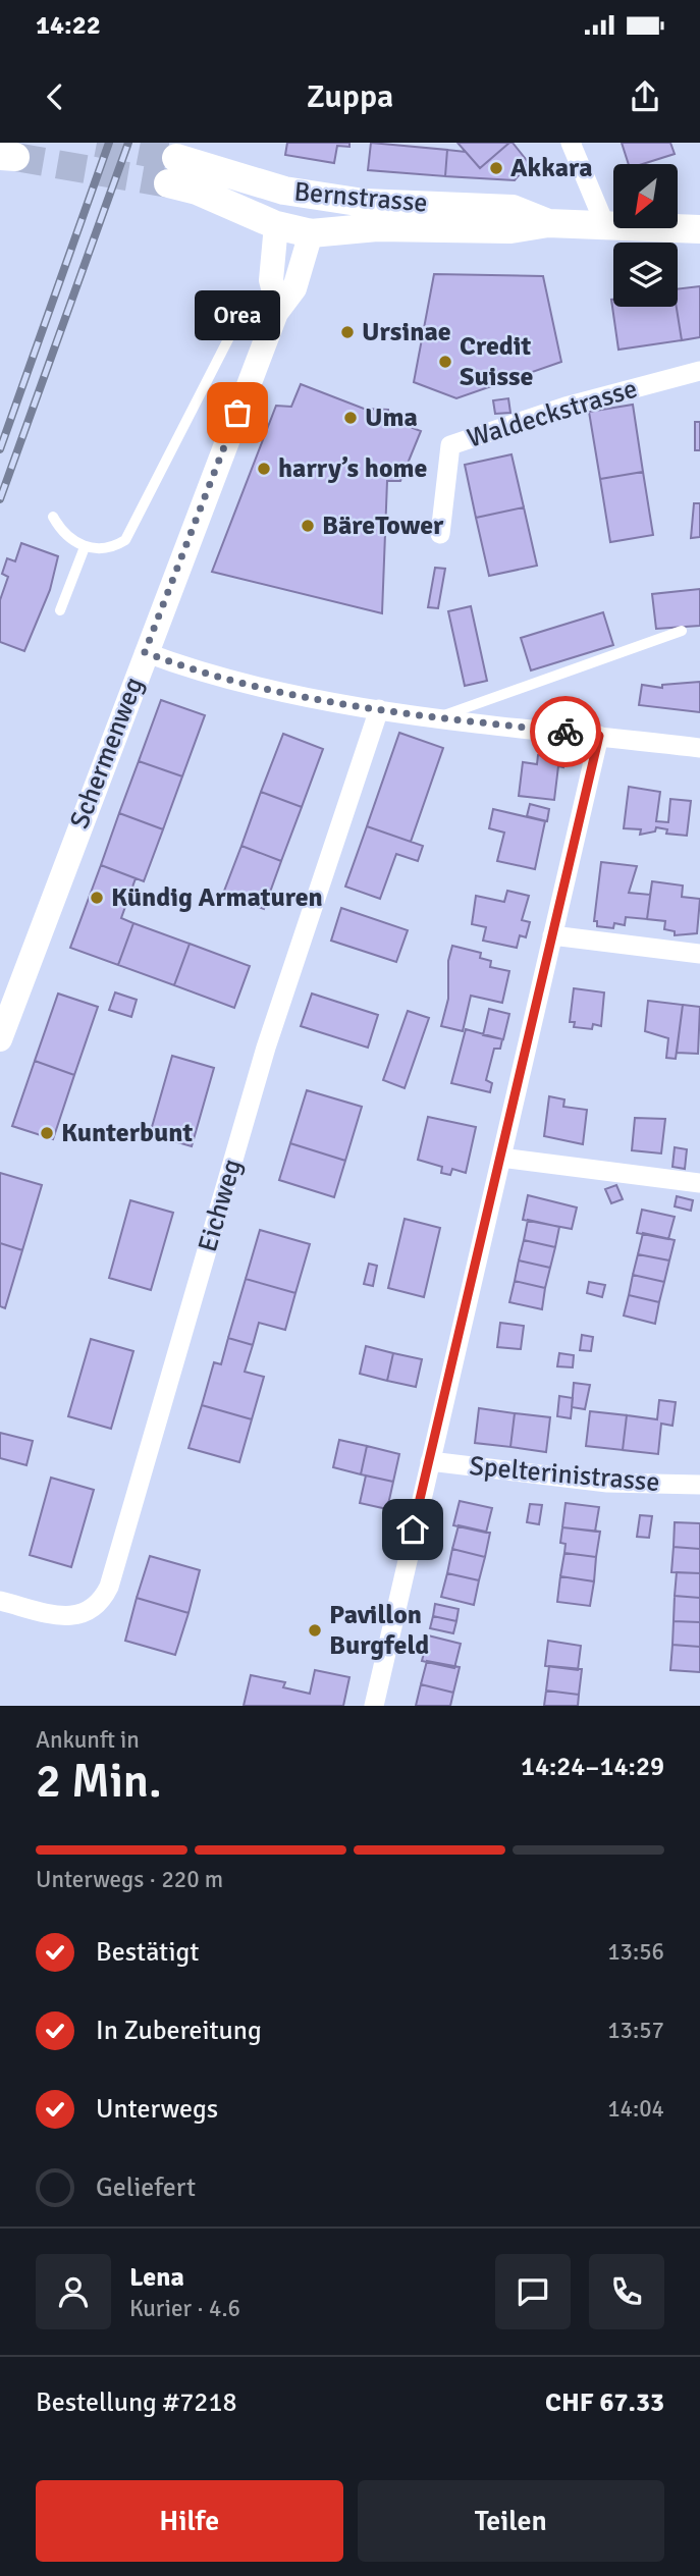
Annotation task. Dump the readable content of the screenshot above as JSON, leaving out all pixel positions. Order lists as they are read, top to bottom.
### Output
{
  "streets": {
    "main road": ["Bernstrasse", "Schermenweg"],
    "street": ["Waldeckstrasse", "Eichweg", "Spelterinistrasse"]
  },
  "crossings": [
    ["Bernstrasse", "Schermenweg"]
  ],
  "places": [
    "Akkara",
    "Ursinae",
    "Credit Suisse",
    "Orea",
    "Uma",
    "harry’s home",
    "BäreTower",
    "Kündig Armaturen",
    "Kunterbunt",
    "Pavillon Burgfeld"
  ],
  "north": "bottom left",
  "page": {
    "status": "14:22",
    "header": "Zuppa",
    "bubble": "Orea",
    "heading": ["2 Min.", "Ankunft in", "14:24–14:29"],
    "panel": [
      "Lena",
      "Kurier · 4.6",
      "Bestellung #7218",
      "CHF 67.33"
    ],
    "bar": "Unterwegs · 220 m",
    "list": [
      ["Bestätigt", "13:56"],
      ["In Zubereitung", "13:57"],
      ["Unterwegs", "14:04"],
      "Geliefert"
    ],
    "buttons": ["Hilfe", "Teilen"]
  }
}
